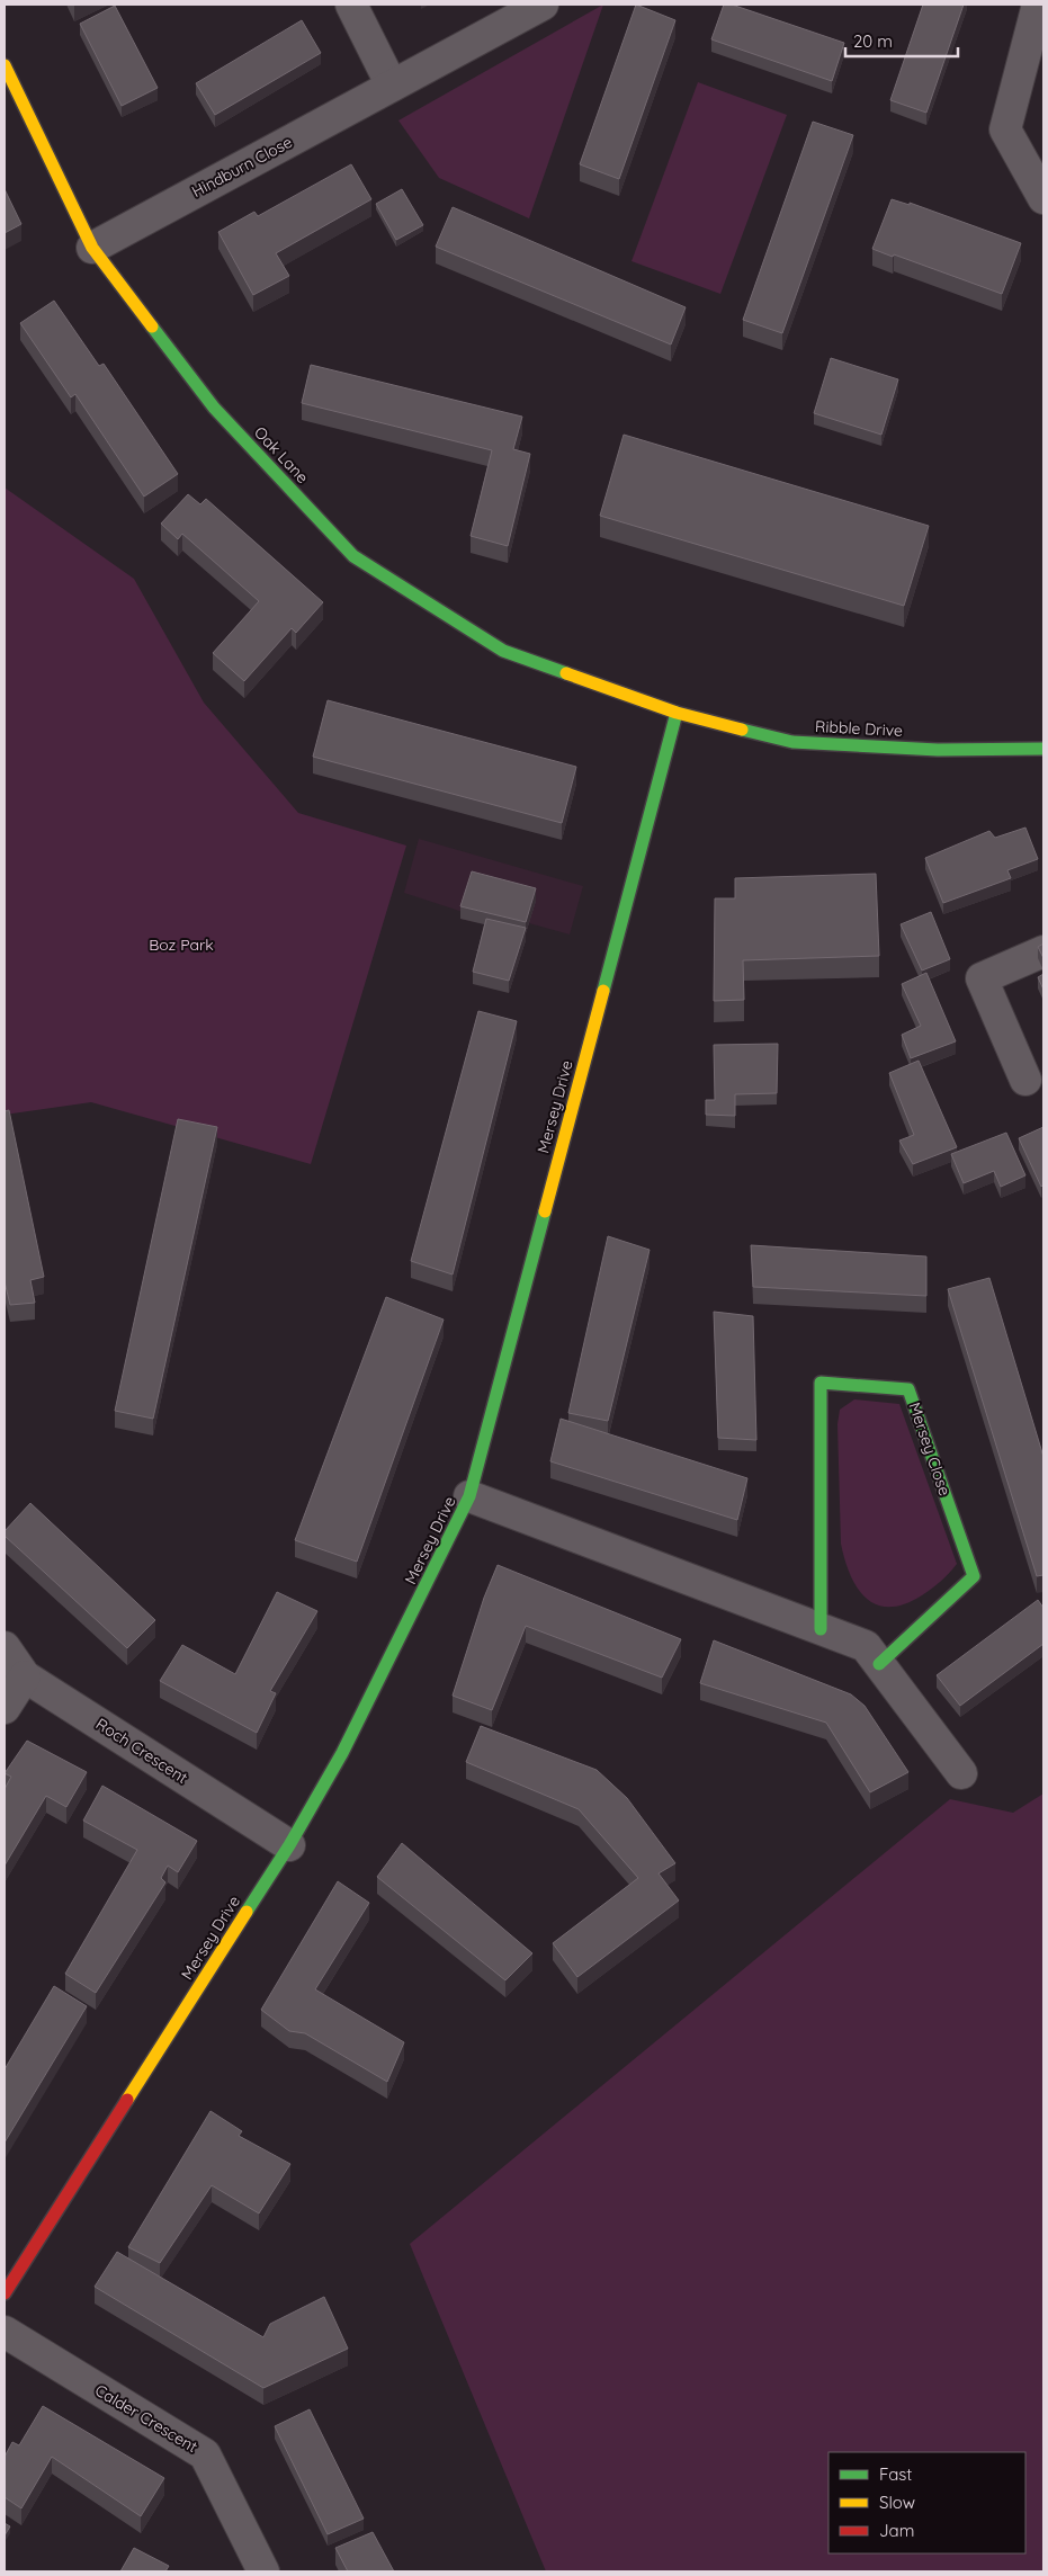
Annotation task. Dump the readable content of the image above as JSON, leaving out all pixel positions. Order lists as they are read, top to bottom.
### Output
{
  "streets": {
    "street": [
      "Hindburn Close",
      "Oak Lane",
      "Ribble Drive",
      "Mersey Drive",
      "Mersey Close",
      "Roch Crescent",
      "Calder Crescent"
    ]
  },
  "crossings": [
    ["Hindburn Close", "Oak Lane"],
    ["Oak Lane", "Ribble Drive"],
    ["Oak Lane", "Mersey Drive"],
    ["Ribble Drive", "Mersey Drive"],
    ["Mersey Drive", "Roch Crescent"]
  ],
  "parks": ["Boz Park"],
  "legend": ["Fast", "Slow", "Jam"],
  "scale_bar": "20 m"
}
